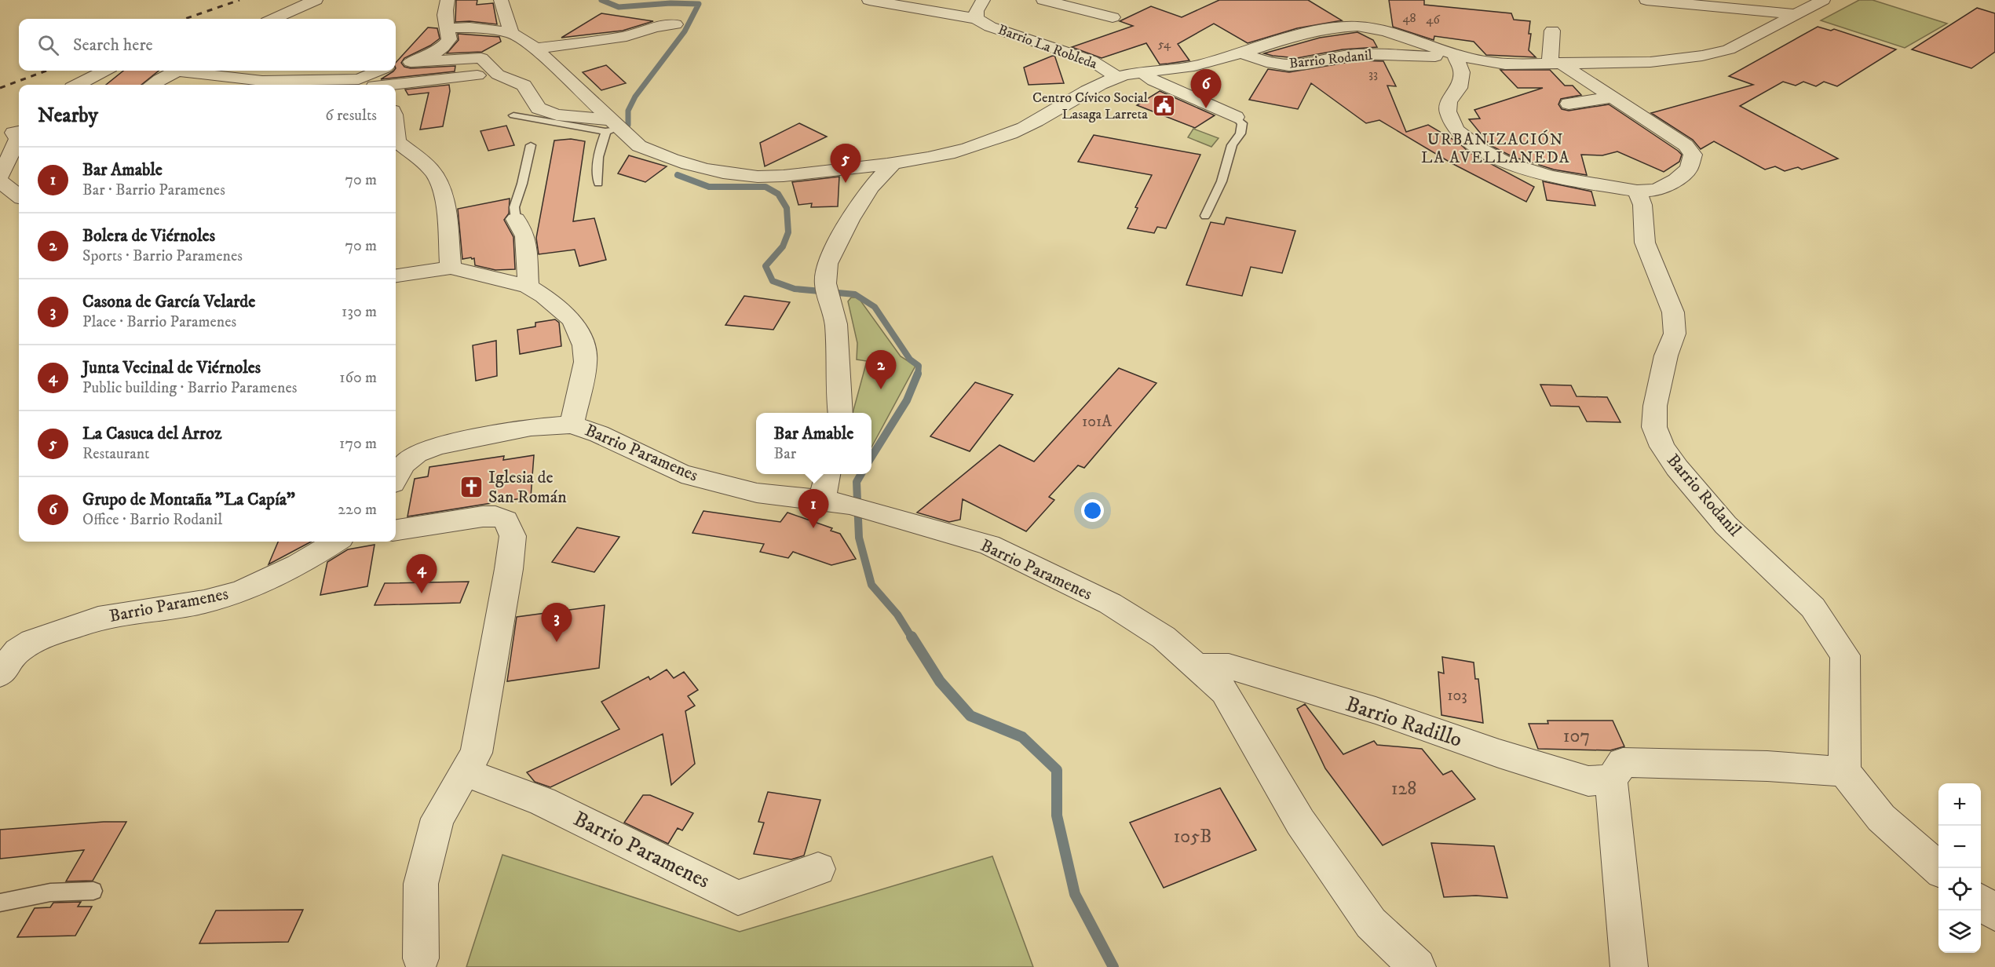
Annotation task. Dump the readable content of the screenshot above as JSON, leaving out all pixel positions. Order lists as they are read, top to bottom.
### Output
{
  "streets": {
    "street": [
      "Barrio La Robleda",
      "Barrio Rodanil",
      "Barrio Paramenes",
      "Barrio Radillo"
    ]
  },
  "crossings": [
    ["Barrio Paramenes", "Barrio Radillo"]
  ],
  "districts": ["URBANIZACIÓN LA AVELLANEDA"],
  "places": {
    "public building": ["Centro Cívico Social Lasaga Larreta"],
    "church": ["Iglesia de San Román"]
  },
  "house_numbers": [
    "48",
    "46",
    "54",
    "33",
    "101A",
    "103",
    "107",
    "128",
    "105B"
  ],
  "page": {
    "search": "Search here",
    "pins": [
      "6",
      "5",
      "2",
      "1",
      "4",
      "3"
    ],
    "heading": ["Nearby", "6 results"],
    "list": [
      {
        "mark": "1",
        "name": "Bar Amable",
        "note": "Bar · Barrio Paramenes",
        "value": "70 m"
      },
      {
        "mark": "2",
        "name": "Bolera de Viérnoles",
        "note": "Sports · Barrio Paramenes",
        "value": "70 m"
      },
      {
        "mark": "3",
        "name": "Casona de García Velarde",
        "note": "Place · Barrio Paramenes",
        "value": "130 m"
      },
      {
        "mark": "4",
        "name": "Junta Vecinal de Viérnoles",
        "note": "Public building · Barrio Paramenes",
        "value": "160 m"
      },
      {
        "mark": "5",
        "name": "La Casuca del Arroz",
        "note": "Restaurant",
        "value": "170 m"
      },
      {
        "mark": "6",
        "name": "Grupo de Montaña \"La Capía\"",
        "note": "Office · Barrio Rodanil",
        "value": "220 m"
      }
    ],
    "popup": ["Bar Amable", "Bar"],
    "map_buttons": ["+", "−"]
  }
}
